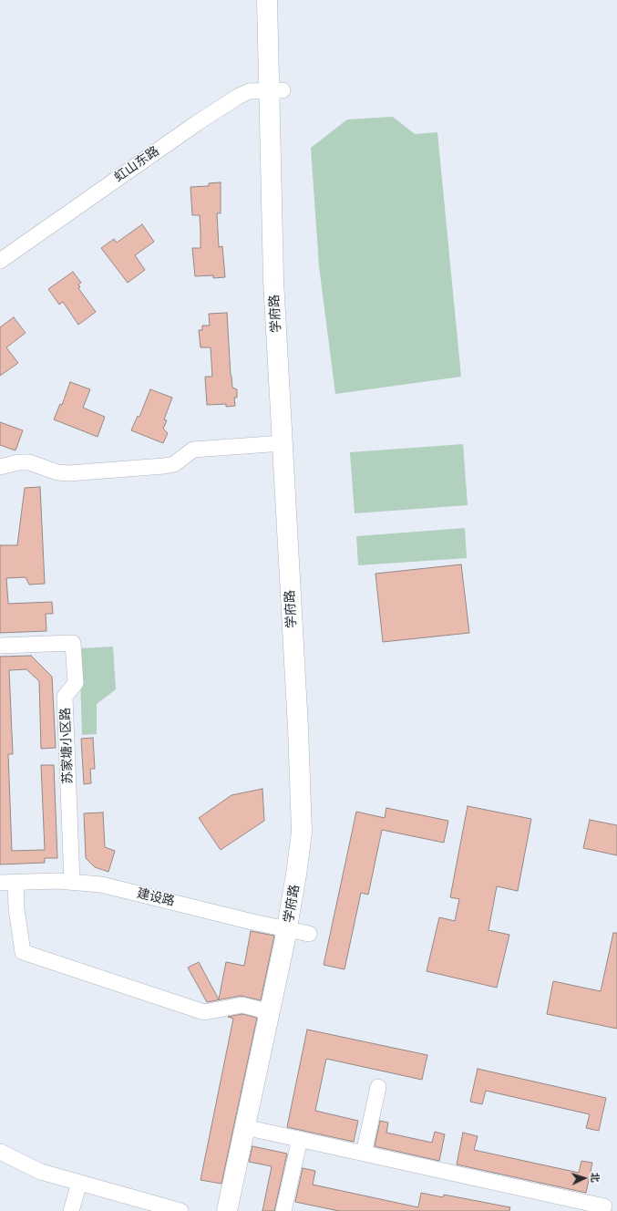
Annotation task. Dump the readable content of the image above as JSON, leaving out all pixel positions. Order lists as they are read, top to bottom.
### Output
{
  "streets": {
    "main road": ["学府路"],
    "street": ["虹山东路", "苏家塘小区路", "建设路"]
  },
  "crossings": [
    ["虹山东路", "学府路"],
    ["学府路", "建设路"],
    ["苏家塘小区路", "建设路"]
  ],
  "north": "right"
}
